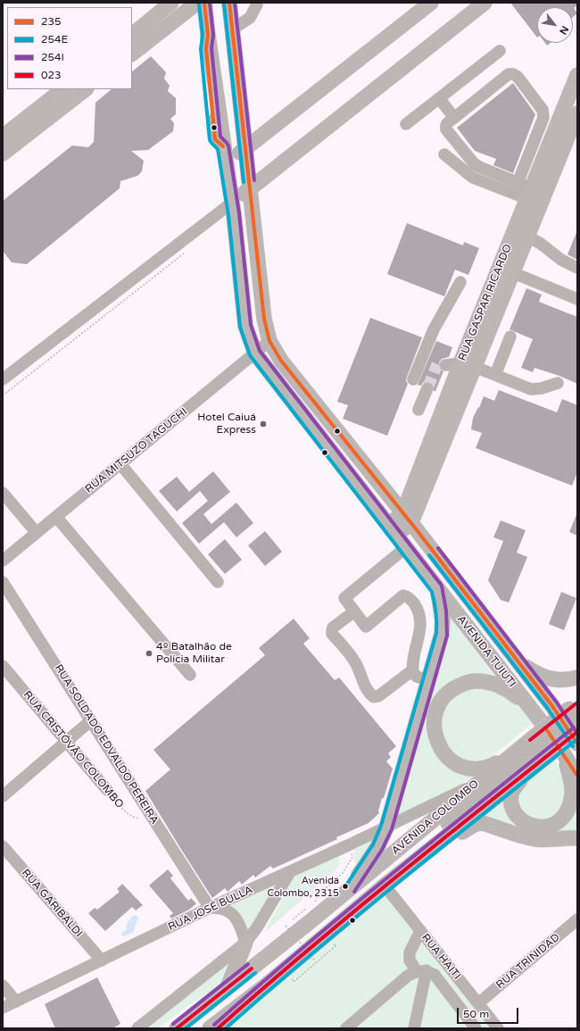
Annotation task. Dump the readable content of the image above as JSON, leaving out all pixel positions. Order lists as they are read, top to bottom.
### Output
{
  "streets": {
    "main road": ["RUA GASPAR RICARDO", "AVENIDA TUIUTI", "AVENIDA COLOMBO"],
    "street": [
      "RUA MITSUZO TAGUCHI",
      "RUA SOLDADO EDVALDO PEREIRA",
      "RUA CRISTÓVÃO COLOMBO",
      "RUA GARIBALDI",
      "RUA JOSÉ BULLA",
      "RUA HAITI",
      "RUA TRINIDAD"
    ]
  },
  "crossings": [
    ["RUA GASPAR RICARDO", "AVENIDA TUIUTI"],
    ["RUA MITSUZO TAGUCHI", "AVENIDA TUIUTI"],
    ["RUA SOLDADO EDVALDO PEREIRA", "RUA CRISTÓVÃO COLOMBO"],
    ["RUA SOLDADO EDVALDO PEREIRA", "RUA JOSÉ BULLA"],
    ["AVENIDA COLOMBO", "RUA JOSÉ BULLA"],
    ["AVENIDA COLOMBO", "RUA HAITI"],
    ["RUA GARIBALDI", "RUA JOSÉ BULLA"],
    ["RUA HAITI", "RUA TRINIDAD"]
  ],
  "places": ["Hotel Caiuá Express", "4º Batalhão de Polícia Militar", "Avenida Colombo, 2315"],
  "lines": [
    "transit line 235",
    "transit line 254I",
    "transit line 254E",
    "transit line 023"
  ],
  "legend": [
    "235",
    "254E",
    "254I",
    "023"
  ],
  "scale_bar": "50 m",
  "north": "bottom right"
}
